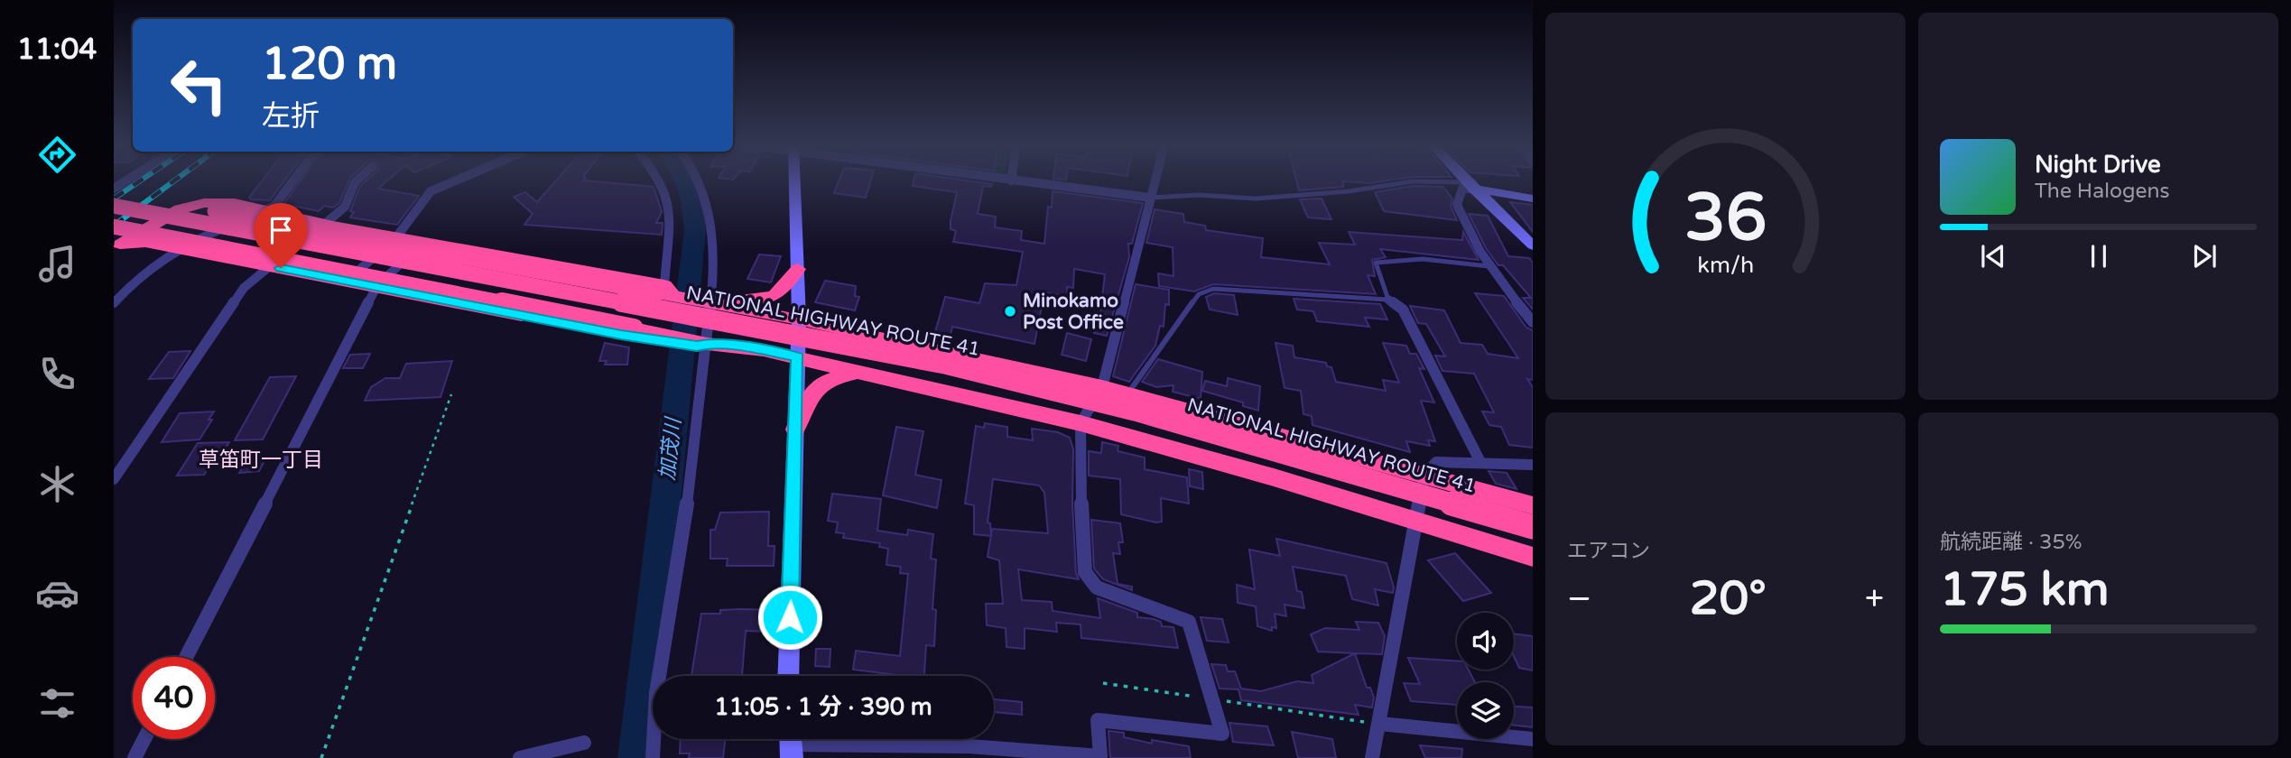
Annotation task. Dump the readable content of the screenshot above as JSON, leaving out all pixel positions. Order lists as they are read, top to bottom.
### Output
{
  "streets": {
    "highway": ["NATIONAL HIGHWAY ROUTE 41"]
  },
  "districts": ["草笛町一丁目"],
  "water": ["加茂川"],
  "places": ["Minokamo Post Office"],
  "page": {
    "tabs": "11:04",
    "turn": ["120 m", "左折"],
    "song": ["Night Drive", "The Halogens"],
    "tile": [
      "エアコン",
      ["航続距離 · 35%", "175 km"]
    ],
    "heat": ["−", "20°", "+"],
    "limit": "40",
    "trip": "11:05 · 1 分 · 390 m",
    "gauge": ["36", "km/h"]
  }
}
